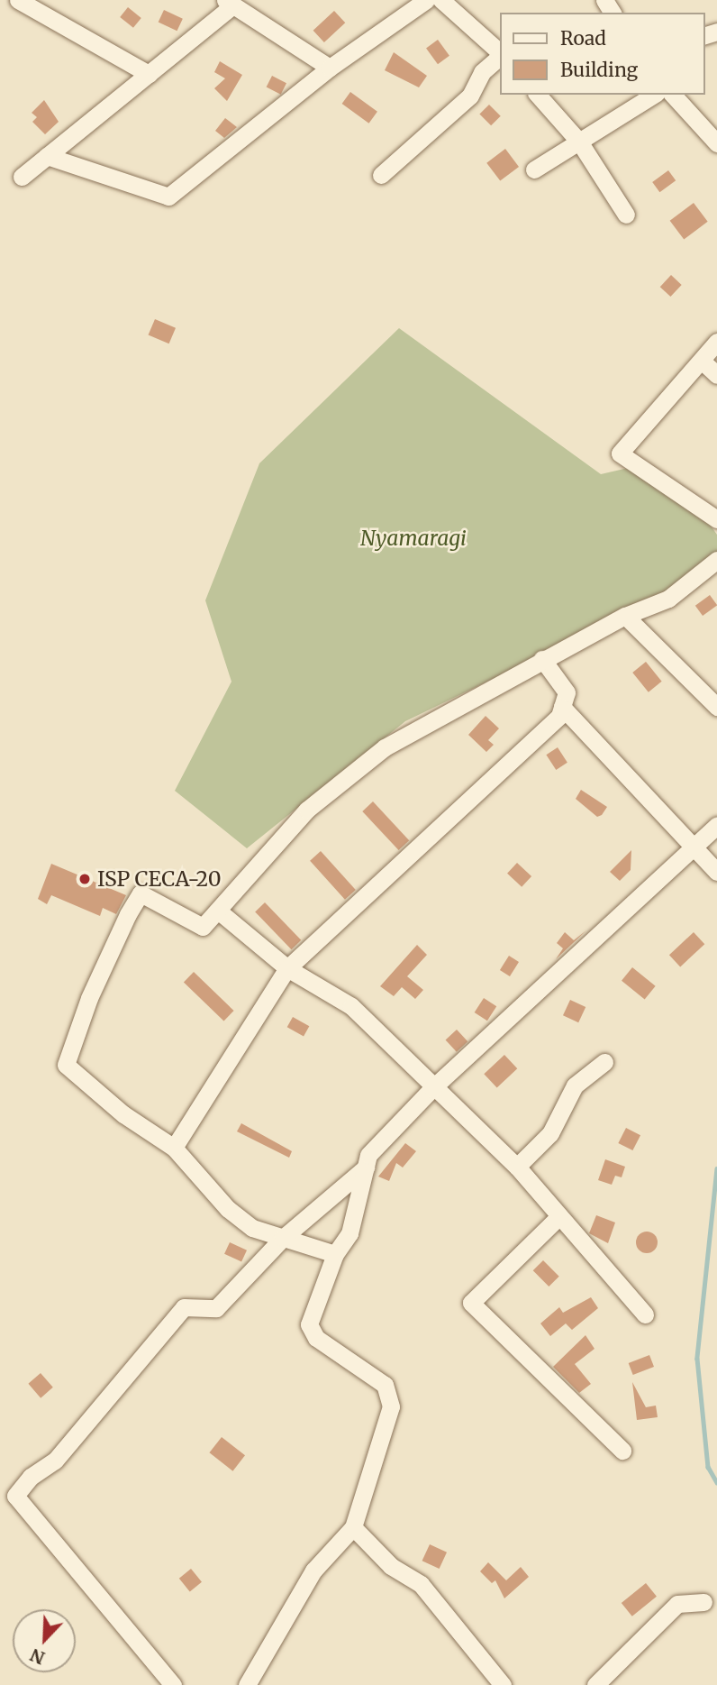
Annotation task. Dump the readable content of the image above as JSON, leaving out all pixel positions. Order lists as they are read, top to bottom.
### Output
{
  "parks": ["Nyamaragi"],
  "places": ["ISP CECA-20"],
  "legend": ["Road", "Building"],
  "north": "bottom left"
}
